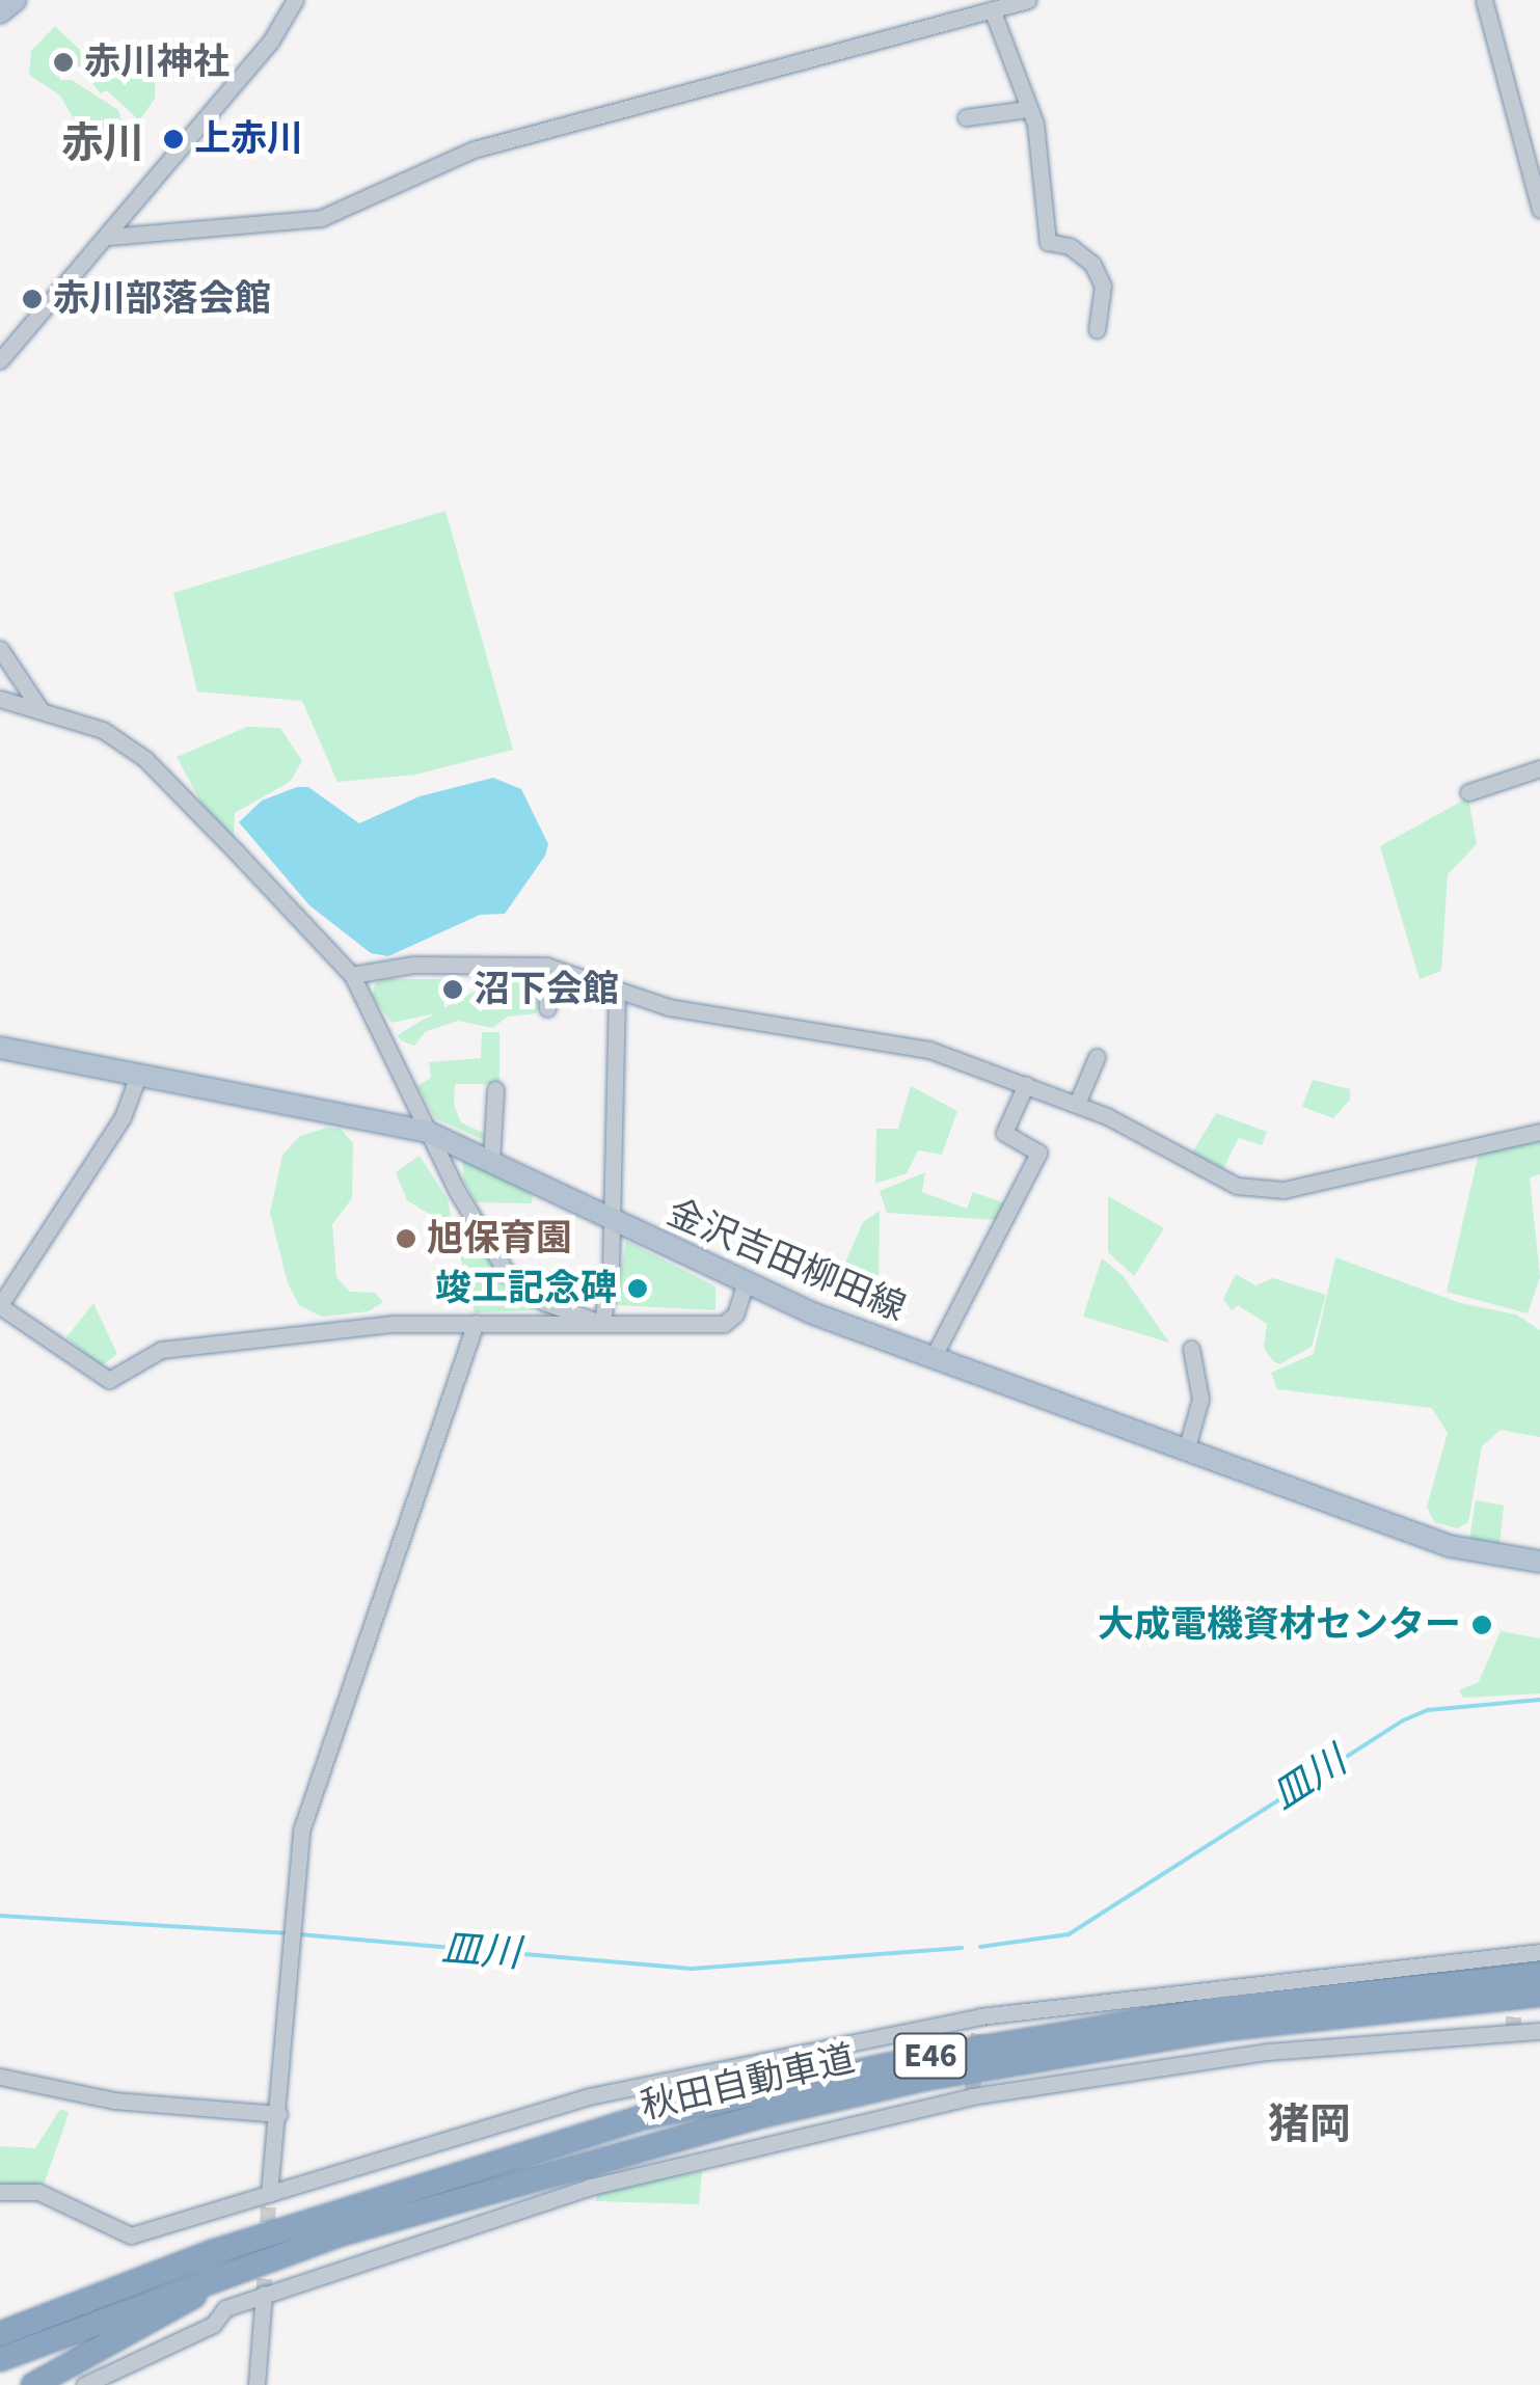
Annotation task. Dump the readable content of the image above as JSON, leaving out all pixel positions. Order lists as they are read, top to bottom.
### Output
{
  "streets": {
    "highway": ["E46", "秋田自動車道"],
    "main road": ["金沢吉田柳田線"]
  },
  "districts": ["赤川", "猪岡"],
  "water": ["皿川"],
  "places": [
    "赤川神社",
    "上赤川",
    "赤川部落会館",
    "沼下会館",
    "旭保育園",
    "竣工記念碑",
    "大成電機資材センター"
  ]
}
